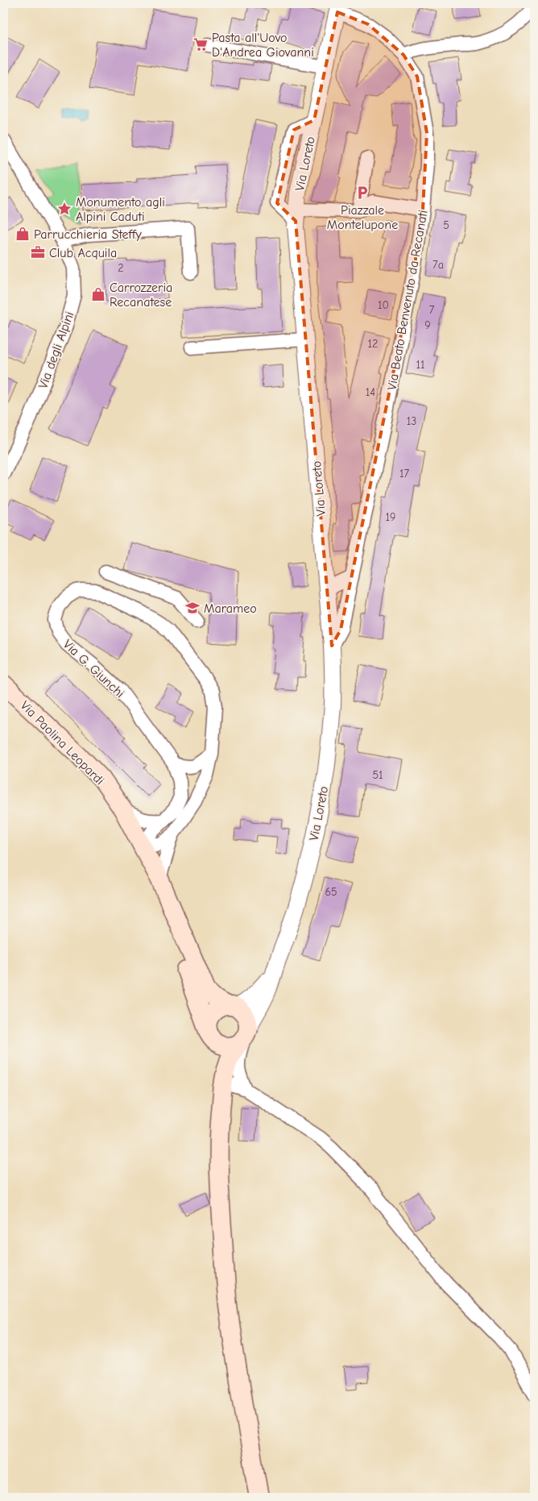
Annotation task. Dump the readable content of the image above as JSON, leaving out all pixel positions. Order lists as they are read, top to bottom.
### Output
{
  "streets": {
    "main road": ["Via Paolina Leopardi"],
    "street": [
      "Via Loreto",
      "Via Beato Benvenuto da Recanati",
      "Via degli Alpini",
      "Via G. Giunchi"
    ]
  },
  "crossings": [
    ["Via Loreto", "Via Beato Benvenuto da Recanati"],
    ["Via Loreto", "Via Paolina Leopardi"],
    ["Via G. Giunchi", "Via Paolina Leopardi"]
  ],
  "places": {
    "supermarket": ["Pasta all'Uovo D'Andrea Giovanni"],
    "parking": ["Piazzale Montelupone"],
    "place": ["Monumento agli Alpini Caduti"],
    "shop": ["Parrucchieria Steffy", "Carrozzeria Recanatese"],
    "office": ["Club Acquila"],
    "school or university": ["Marameo"]
  },
  "house_numbers": [
    "5",
    "7a",
    "2",
    "10",
    "7",
    "9",
    "12",
    "11",
    "14",
    "13",
    "17",
    "19",
    "51",
    "65"
  ]
}
